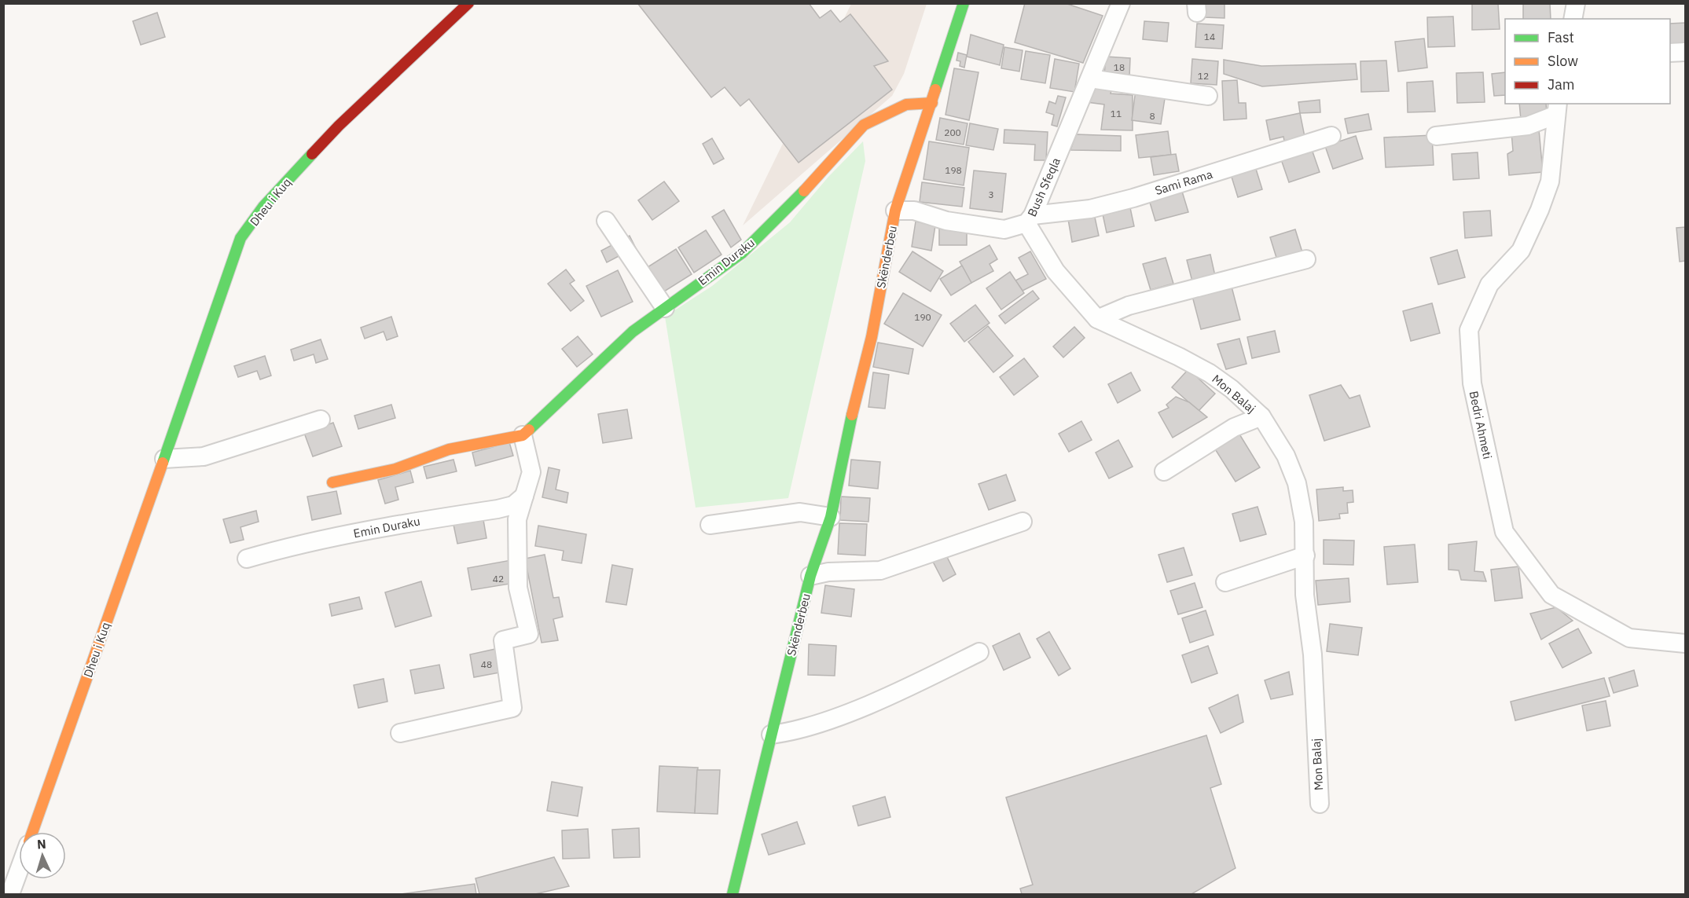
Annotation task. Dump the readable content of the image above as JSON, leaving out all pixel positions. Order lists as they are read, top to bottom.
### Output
{
  "streets": {
    "street": [
      "Sami Rama",
      "Bush Sfeqla",
      "Dheu i Kuq",
      "Skënderbeu",
      "Emin Duraku",
      "Mon Balaj",
      "Bedri Ahmeti"
    ]
  },
  "crossings": [
    ["Sami Rama", "Bush Sfeqla"],
    ["Sami Rama", "Mon Balaj"],
    ["Bush Sfeqla", "Skënderbeu"],
    ["Bush Sfeqla", "Mon Balaj"],
    ["Skënderbeu", "Emin Duraku"]
  ],
  "house_numbers": [
    "14",
    "18",
    "12",
    "11",
    "8",
    "200",
    "198",
    "3",
    "190",
    "42",
    "48"
  ],
  "legend": ["Fast", "Slow", "Jam"],
  "north": "top"
}
